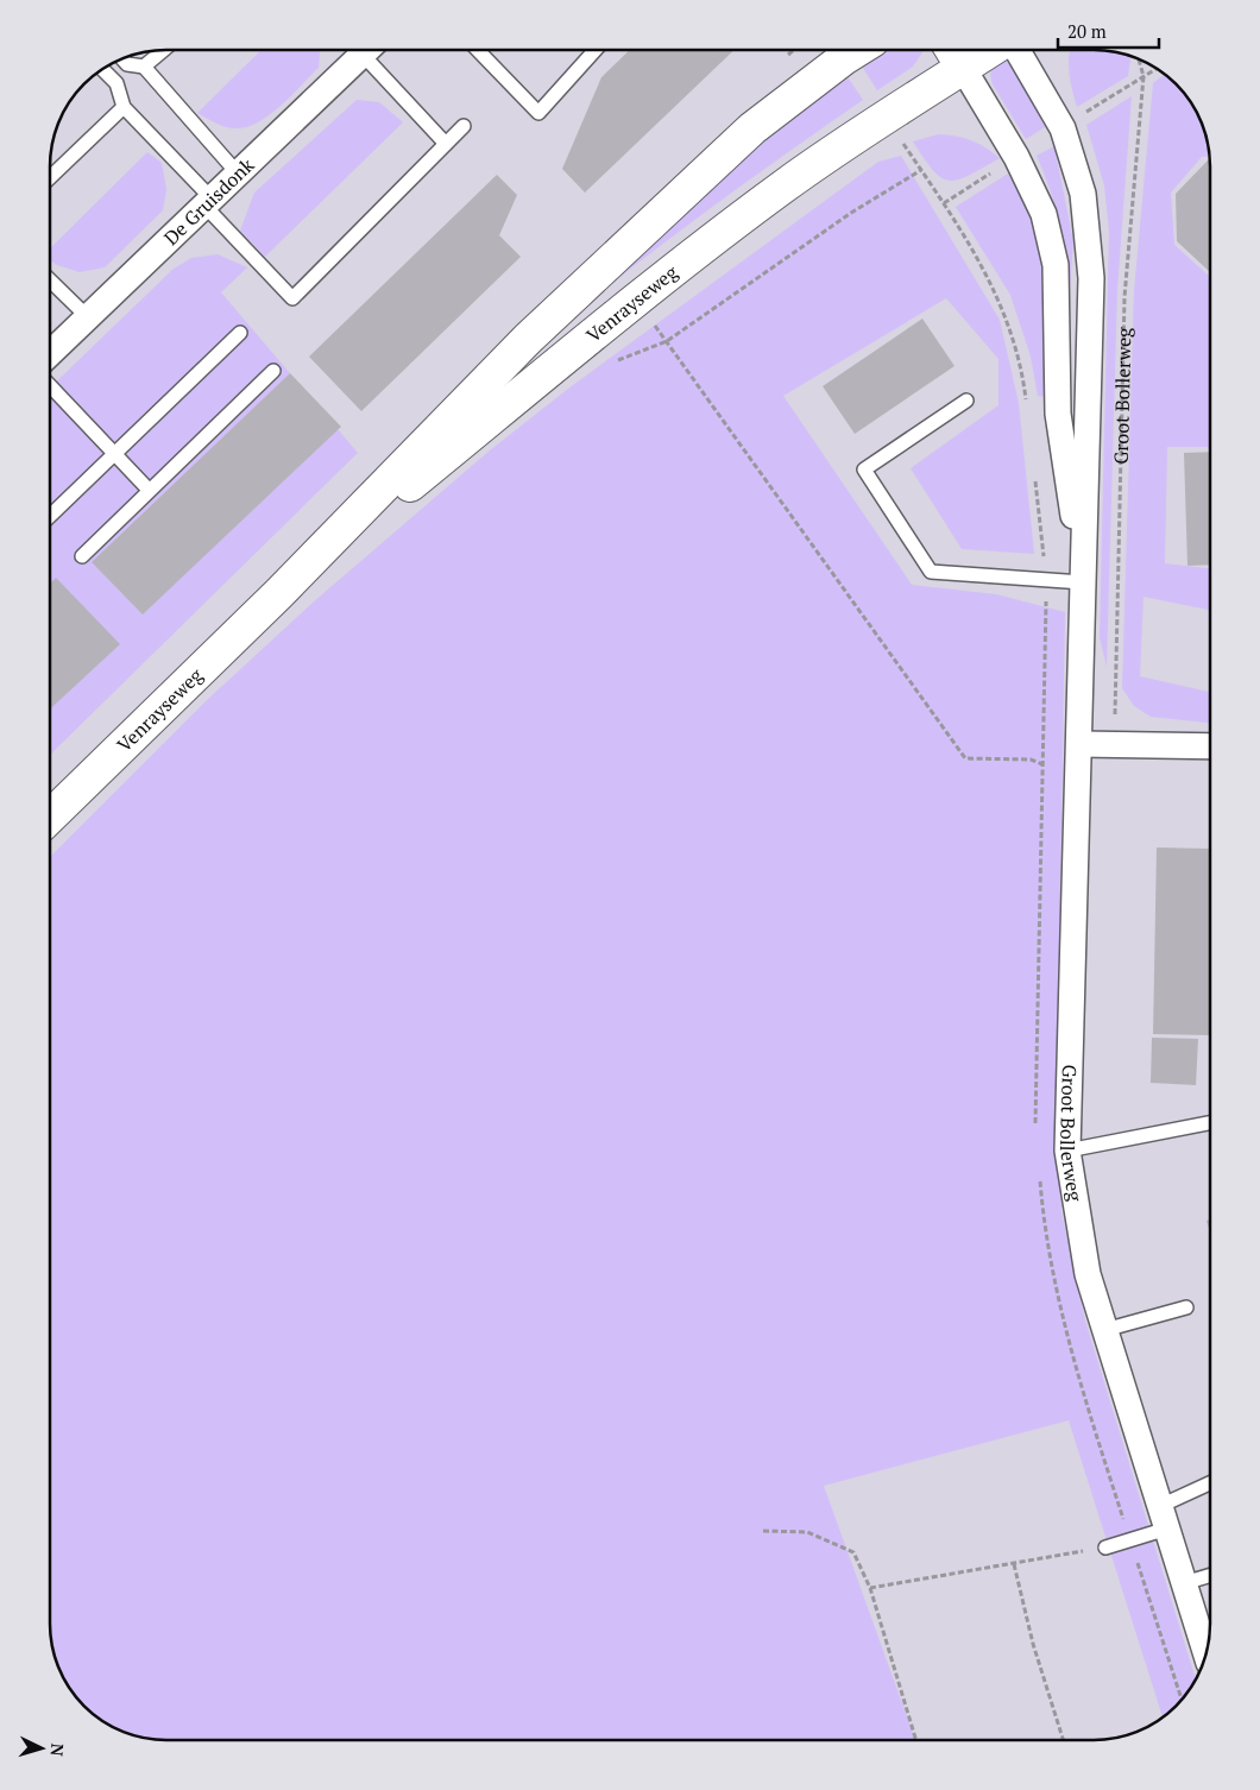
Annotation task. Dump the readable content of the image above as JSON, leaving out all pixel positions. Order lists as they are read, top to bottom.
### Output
{
  "streets": {
    "street": ["De Gruisdonk", "Venrayseweg", "Groot Bollerweg"]
  },
  "crossings": [
    ["Venrayseweg", "Groot Bollerweg"]
  ],
  "scale_bar": "20 m",
  "north": "right"
}
